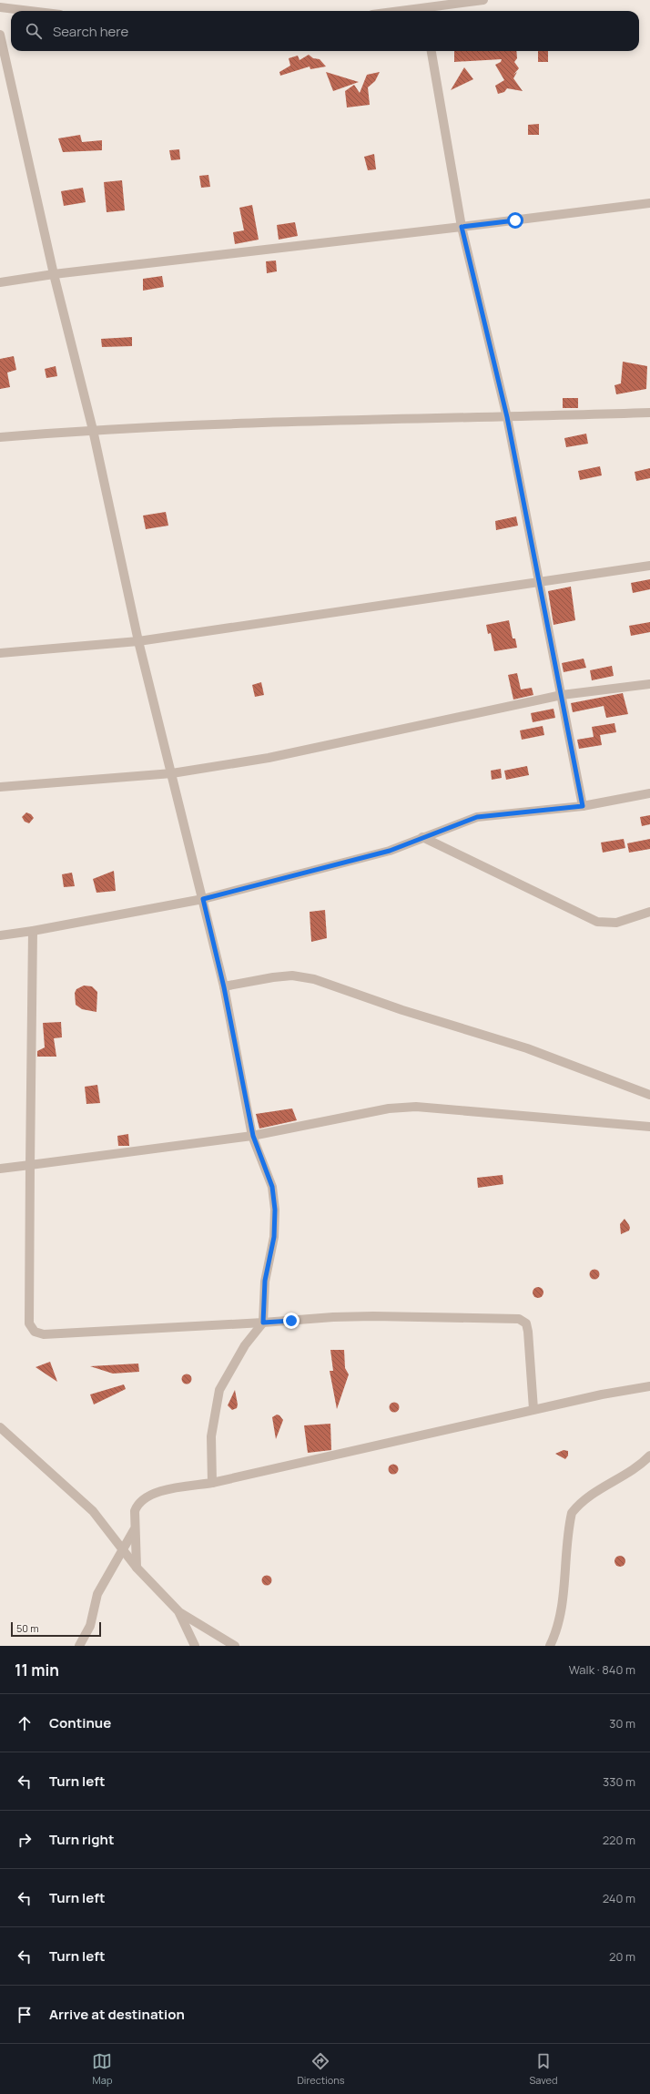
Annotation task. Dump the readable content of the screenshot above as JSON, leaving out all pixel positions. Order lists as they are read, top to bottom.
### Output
{
  "scale_bar": "50 m",
  "page": {
    "search": "Search here",
    "scale": "50 m",
    "heading": ["11 min", "Walk · 840 m"],
    "list": [
      ["Continue", "30 m"],
      ["Turn left", "330 m"],
      ["Turn right", "220 m"],
      ["Turn left", "240 m"],
      ["Turn left", "20 m"],
      "Arrive at destination"
    ],
    "nav": ["Map", "Directions", "Saved"]
  }
}
